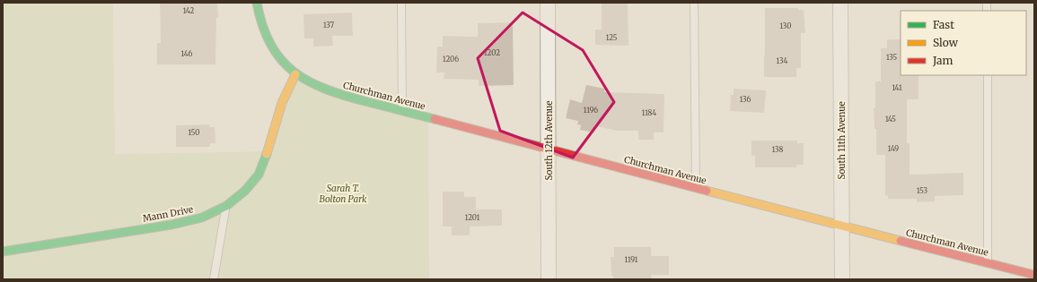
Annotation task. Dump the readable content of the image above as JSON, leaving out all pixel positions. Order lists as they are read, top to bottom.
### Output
{
  "streets": {
    "street": [
      "Churchman Avenue",
      "South 12th Avenue",
      "South 11th Avenue",
      "Mann Drive"
    ]
  },
  "crossings": [
    ["Churchman Avenue", "South 12th Avenue"],
    ["Churchman Avenue", "South 11th Avenue"],
    ["Churchman Avenue", "Mann Drive"]
  ],
  "parks": ["Sarah T. Bolton Park"],
  "house_numbers": [
    "142",
    "137",
    "130",
    "125",
    "1202",
    "146",
    "135",
    "1206",
    "134",
    "141",
    "136",
    "1196",
    "1184",
    "145",
    "150",
    "149",
    "138",
    "153",
    "1201",
    "1191"
  ],
  "legend": ["Fast", "Slow", "Jam"]
}
